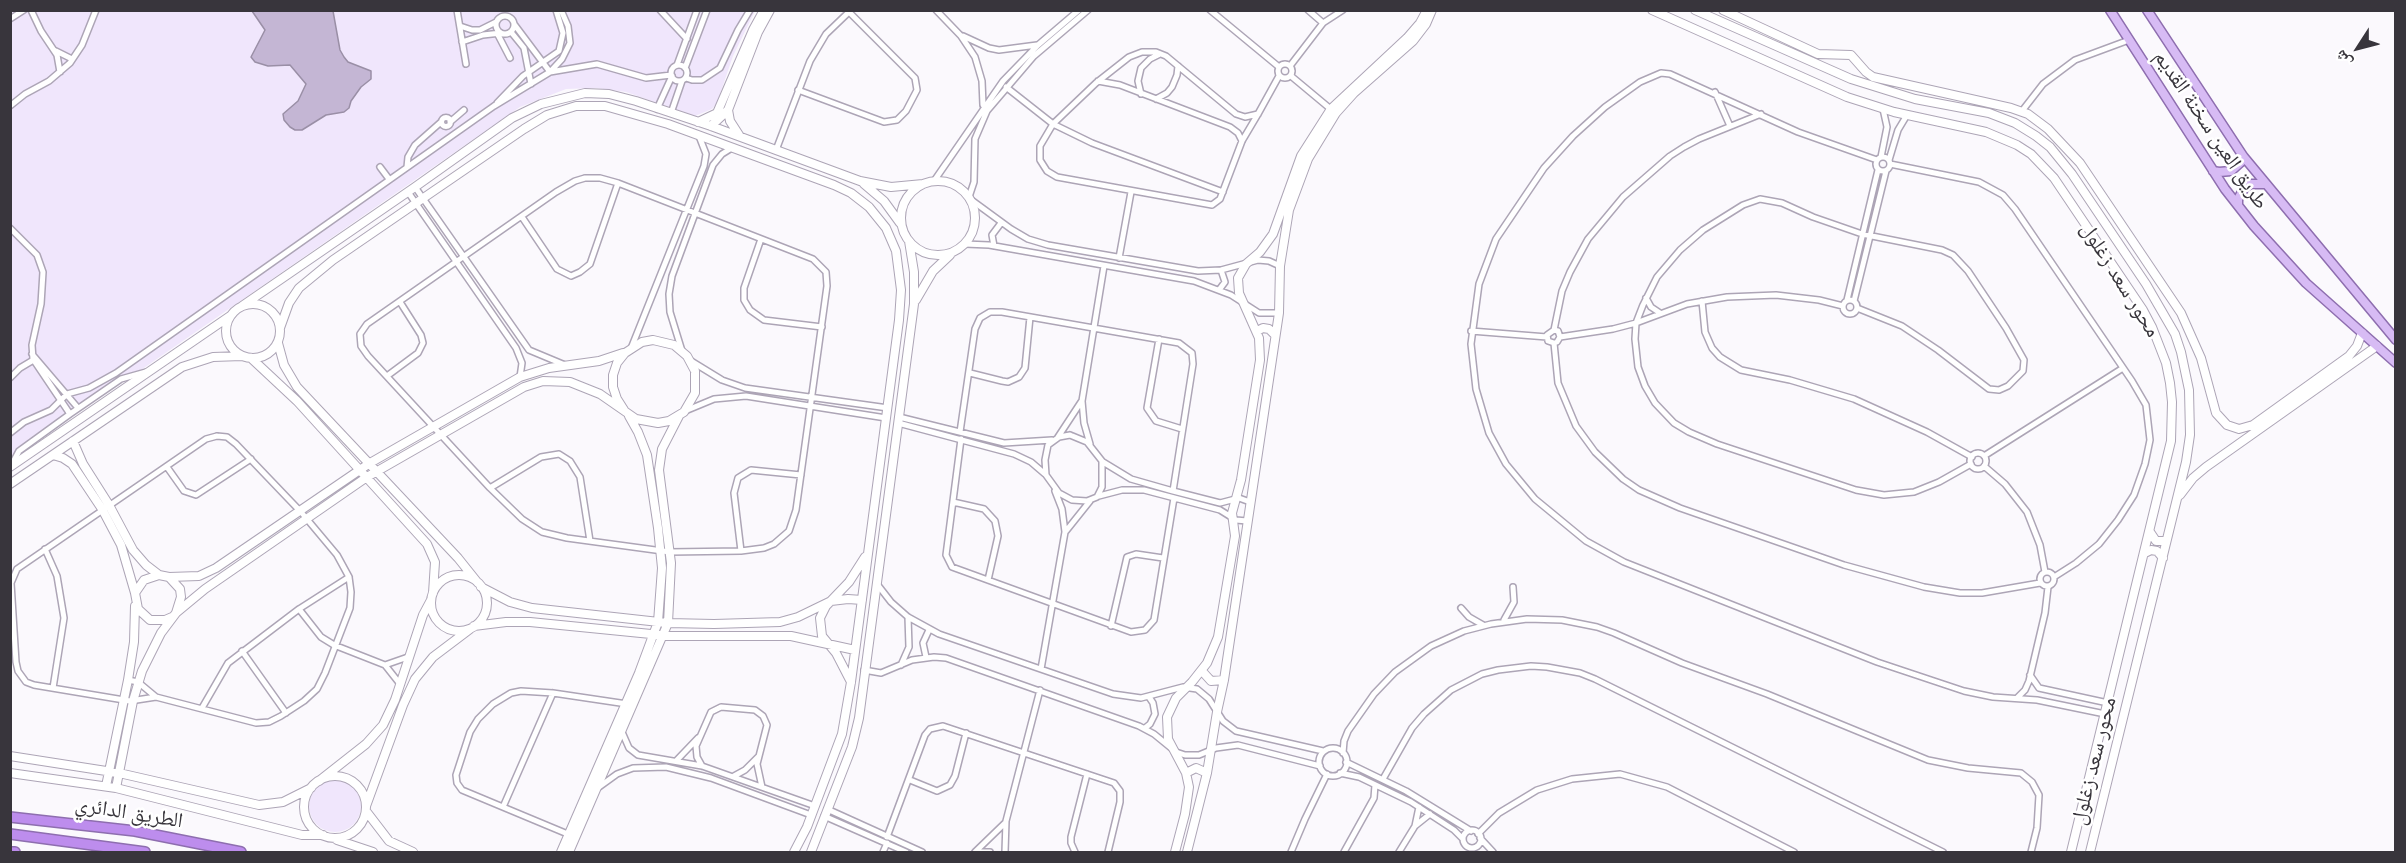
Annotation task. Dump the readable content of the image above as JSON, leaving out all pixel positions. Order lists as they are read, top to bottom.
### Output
{
  "streets": {
    "highway": ["الطريق الدائري"],
    "main road": ["طريق العين سخنة القديم"],
    "street": ["محور سعد زغلول"]
  },
  "north": "bottom left"
}
